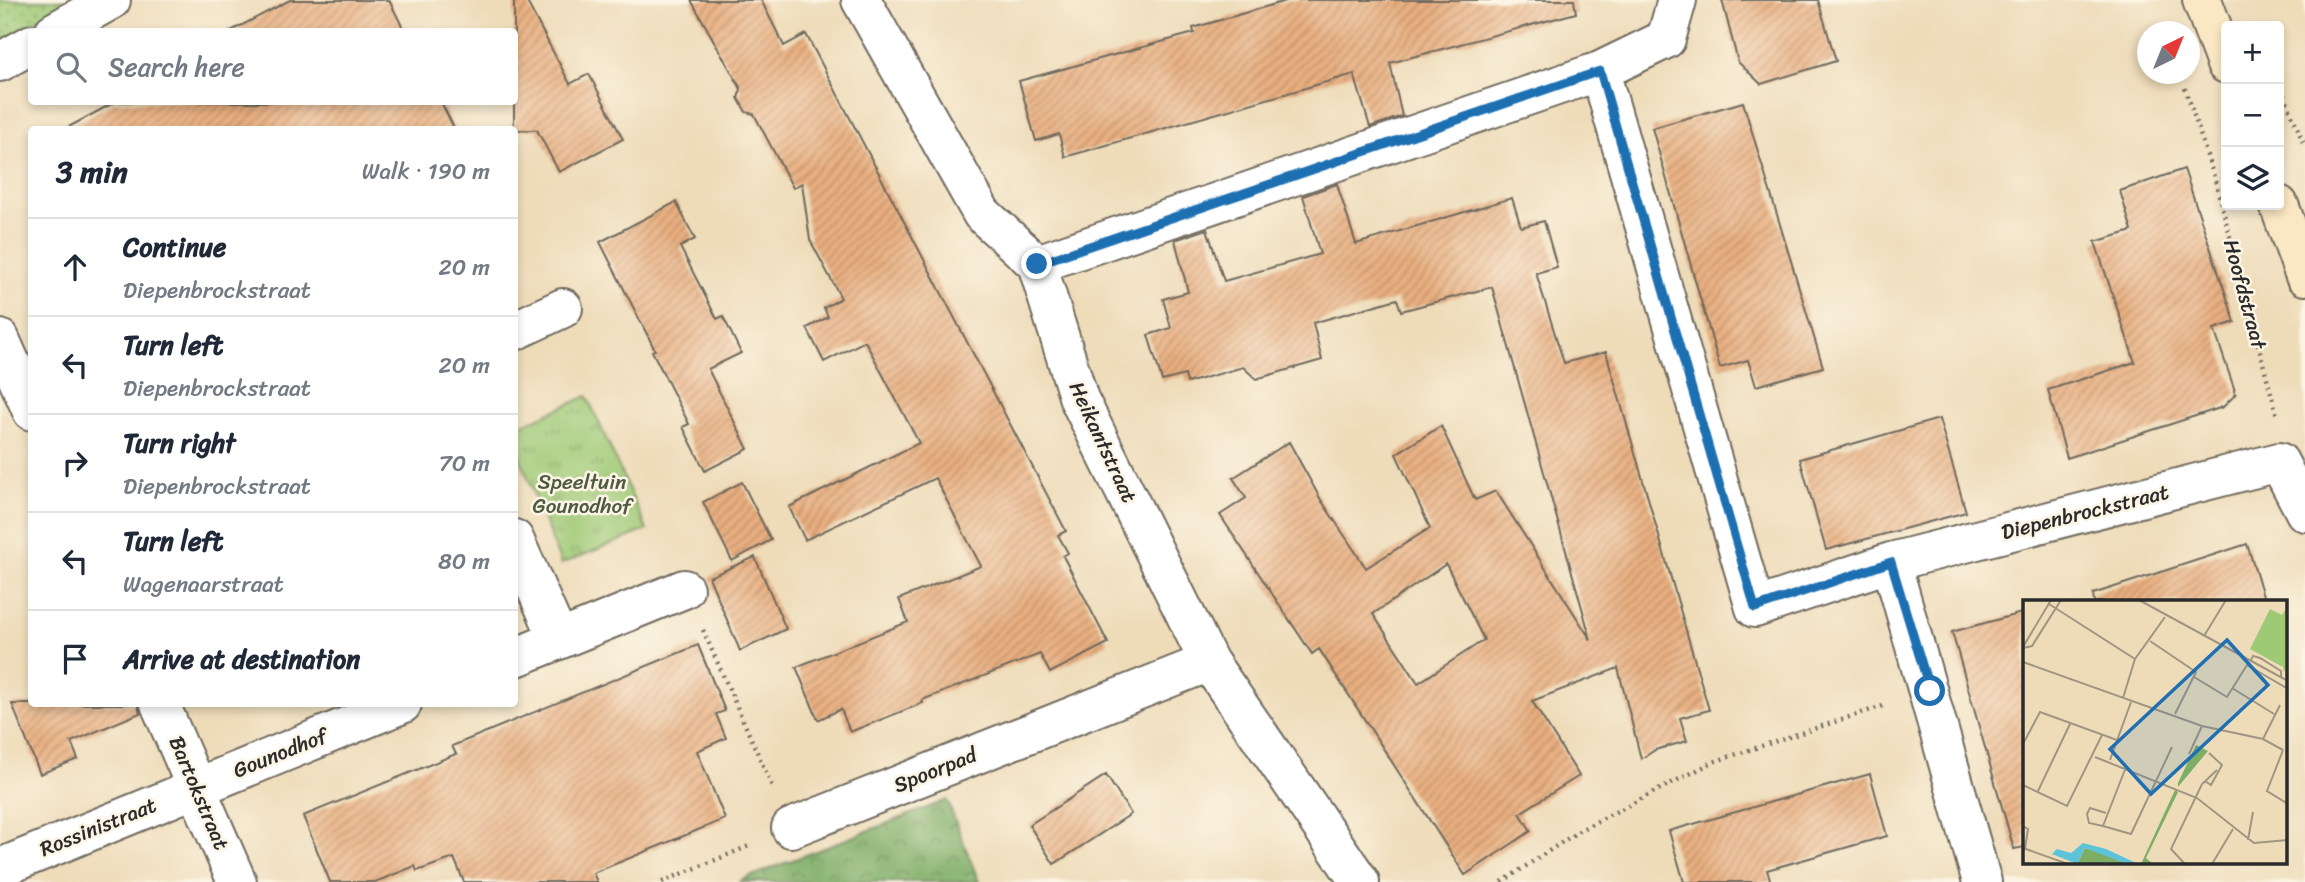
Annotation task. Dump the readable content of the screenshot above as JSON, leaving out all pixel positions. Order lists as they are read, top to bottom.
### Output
{
  "streets": {
    "street": [
      "Heikantstraat",
      "Diepenbrockstraat",
      "Gounodhof",
      "Spoorpad",
      "Bartokstraat",
      "Rossinistraat"
    ],
    "path": ["Hoofdstraat"]
  },
  "crossings": [
    ["Hoofdstraat", "Diepenbrockstraat"],
    ["Heikantstraat", "Spoorpad"],
    ["Gounodhof", "Bartokstraat"],
    ["Gounodhof", "Rossinistraat"],
    ["Bartokstraat", "Rossinistraat"]
  ],
  "parks": ["Speeltuin Gounodhof"],
  "north": "top right",
  "page": {
    "map_buttons": ["+", "−"],
    "search": "Search here",
    "heading": ["3 min", "Walk · 190 m"],
    "list": [
      ["Continue", "Diepenbrockstraat", "20 m"],
      ["Turn left", "Diepenbrockstraat", "20 m"],
      ["Turn right", "Diepenbrockstraat", "70 m"],
      ["Turn left", "Wagenaarstraat", "80 m"],
      "Arrive at destination"
    ]
  }
}
